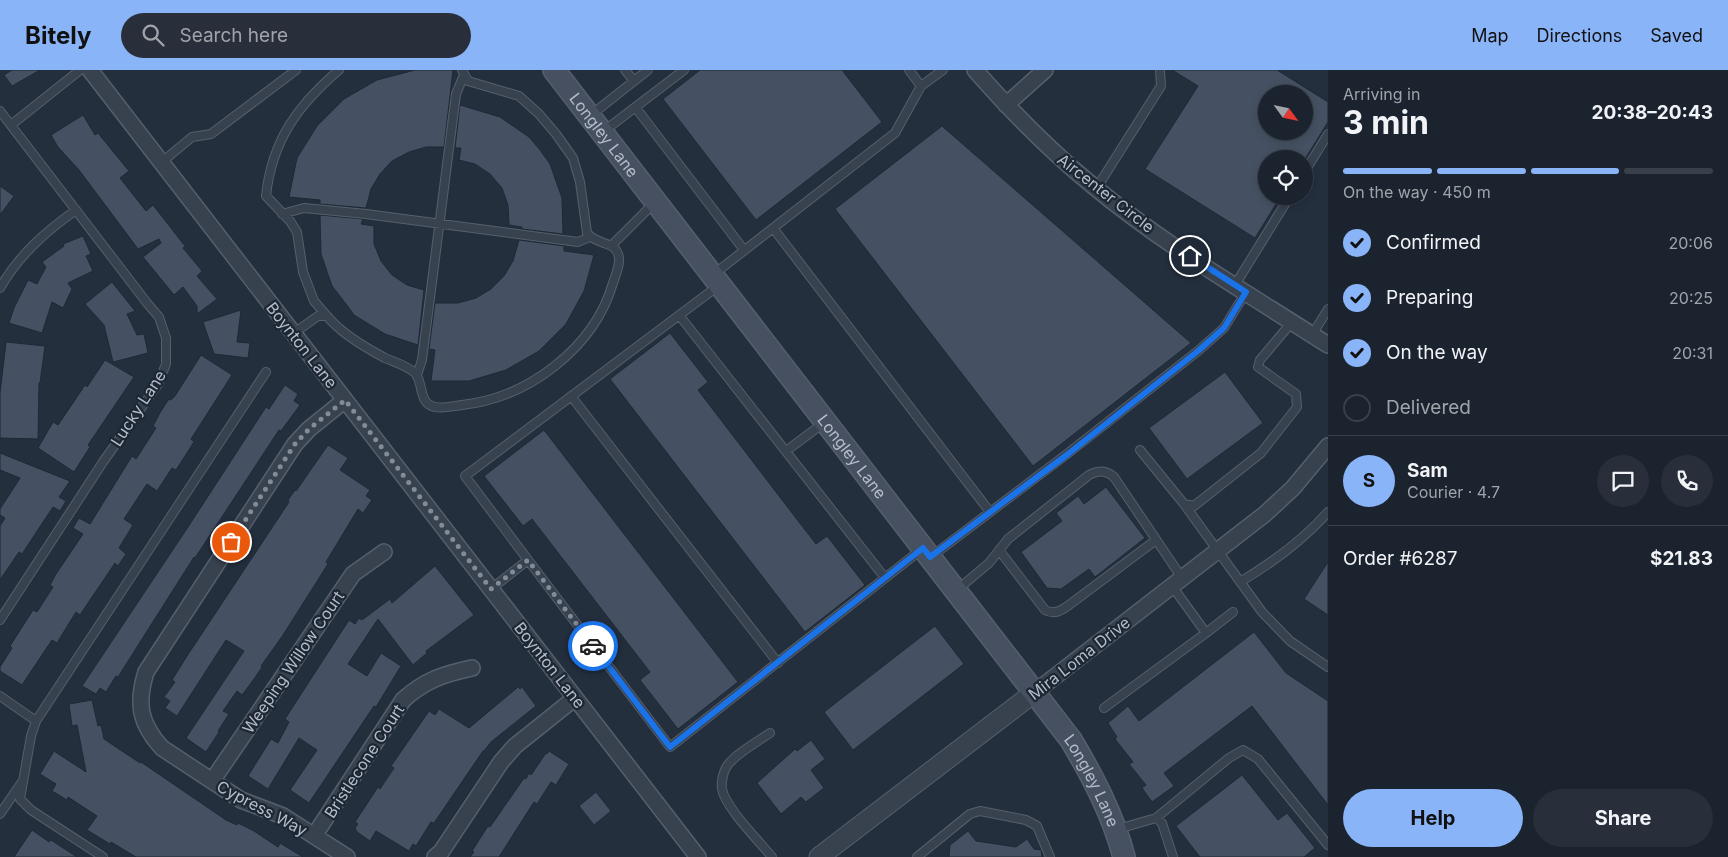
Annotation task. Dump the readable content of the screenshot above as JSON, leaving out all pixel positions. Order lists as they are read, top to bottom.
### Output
{
  "streets": {
    "main road": ["Longley Lane"],
    "street": [
      "Aircenter Circle",
      "Boynton Lane",
      "Mira Loma Drive",
      "Weeping Willow Court",
      "Bristlecone Court",
      "Cypress Way"
    ],
    "lane": ["Lucky Lane"]
  },
  "crossings": [
    ["Longley Lane", "Mira Loma Drive"],
    ["Boynton Lane", "Cypress Way"],
    ["Weeping Willow Court", "Cypress Way"],
    ["Bristlecone Court", "Cypress Way"]
  ],
  "north": "bottom right",
  "page": {
    "header": "Bitely",
    "search": "Search here",
    "nav": ["Map", "Directions", "Saved"],
    "heading": ["3 min", "Arriving in", "20:38–20:43"],
    "panel": [
      "Sam",
      "Courier · 4.7",
      "Order #6287",
      "$21.83"
    ],
    "bar": "On the way · 450 m",
    "list": [
      ["Confirmed", "20:06"],
      ["Preparing", "20:25"],
      ["On the way", "20:31"],
      "Delivered"
    ],
    "round": "S",
    "buttons": ["Help", "Share"]
  }
}
